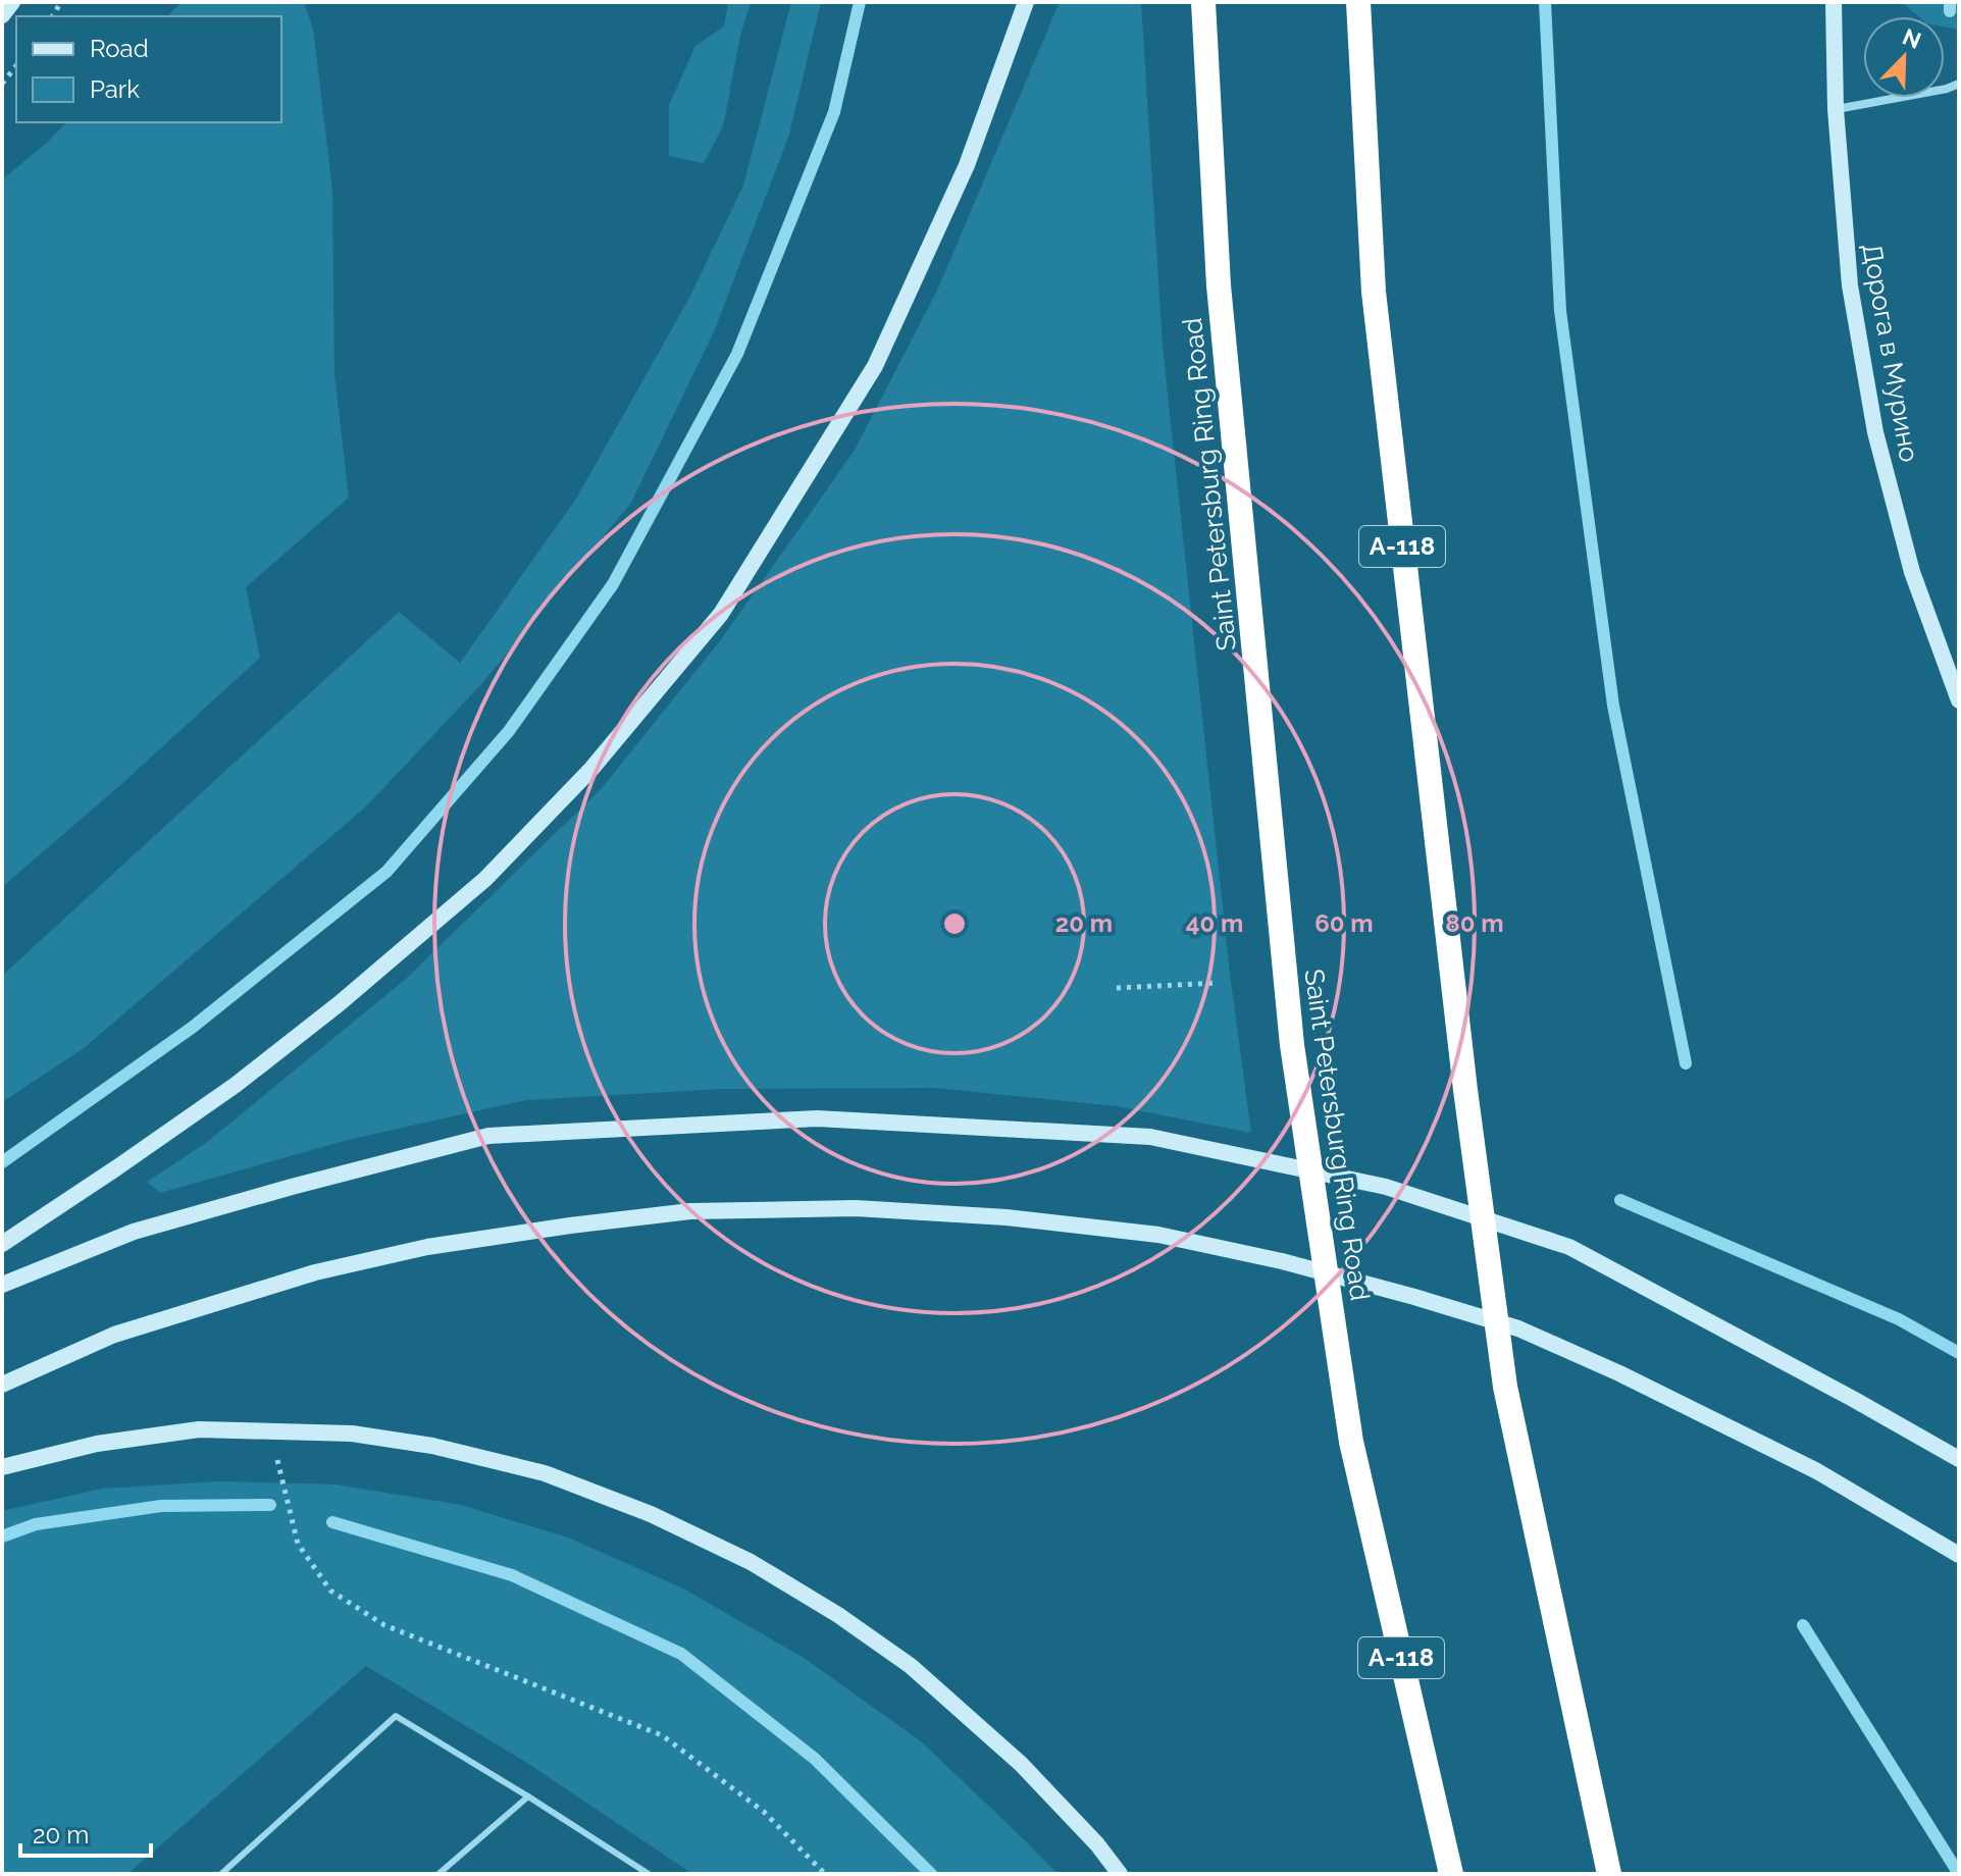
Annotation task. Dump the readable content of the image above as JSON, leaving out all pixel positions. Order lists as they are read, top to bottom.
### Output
{
  "streets": {
    "highway": ["Saint Petersburg Ring Road", "А-118"],
    "main road": ["Дорога в Мурино"]
  },
  "legend": ["Road", "Park"],
  "scale_bar": "20 m",
  "north": "top right",
  "rings": [
    "20 m",
    "40 m",
    "60 m",
    "80 m"
  ]
}
